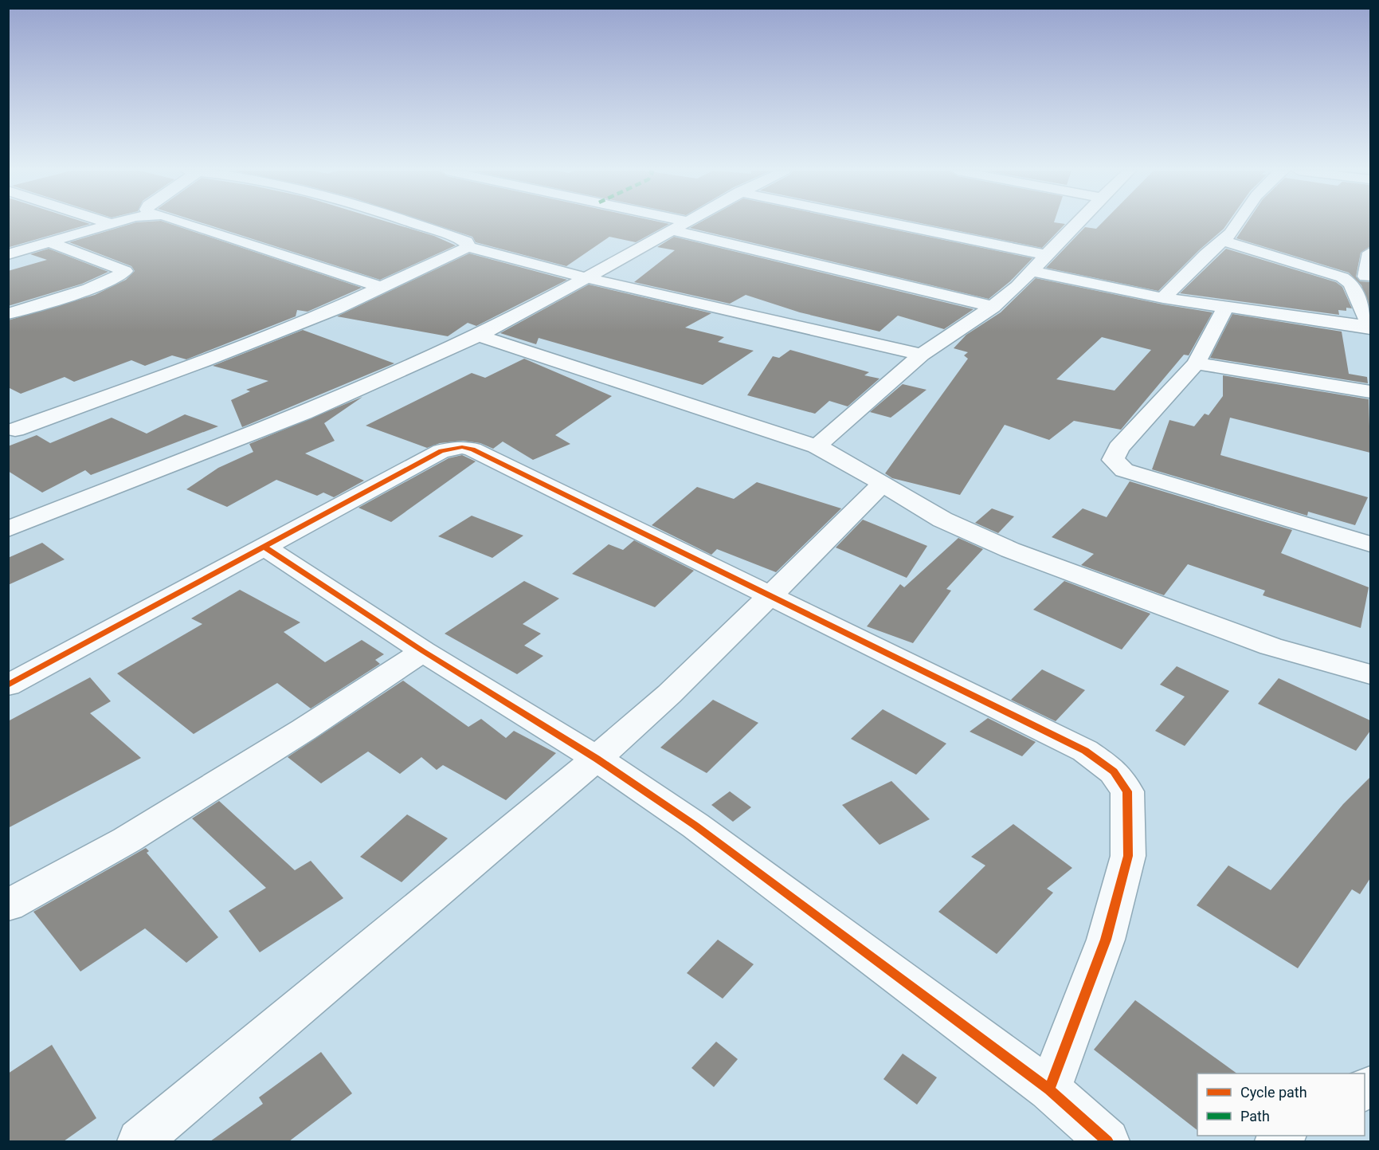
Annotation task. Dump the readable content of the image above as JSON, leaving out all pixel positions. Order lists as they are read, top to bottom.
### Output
{
  "legend": ["Cycle path", "Path"]
}
